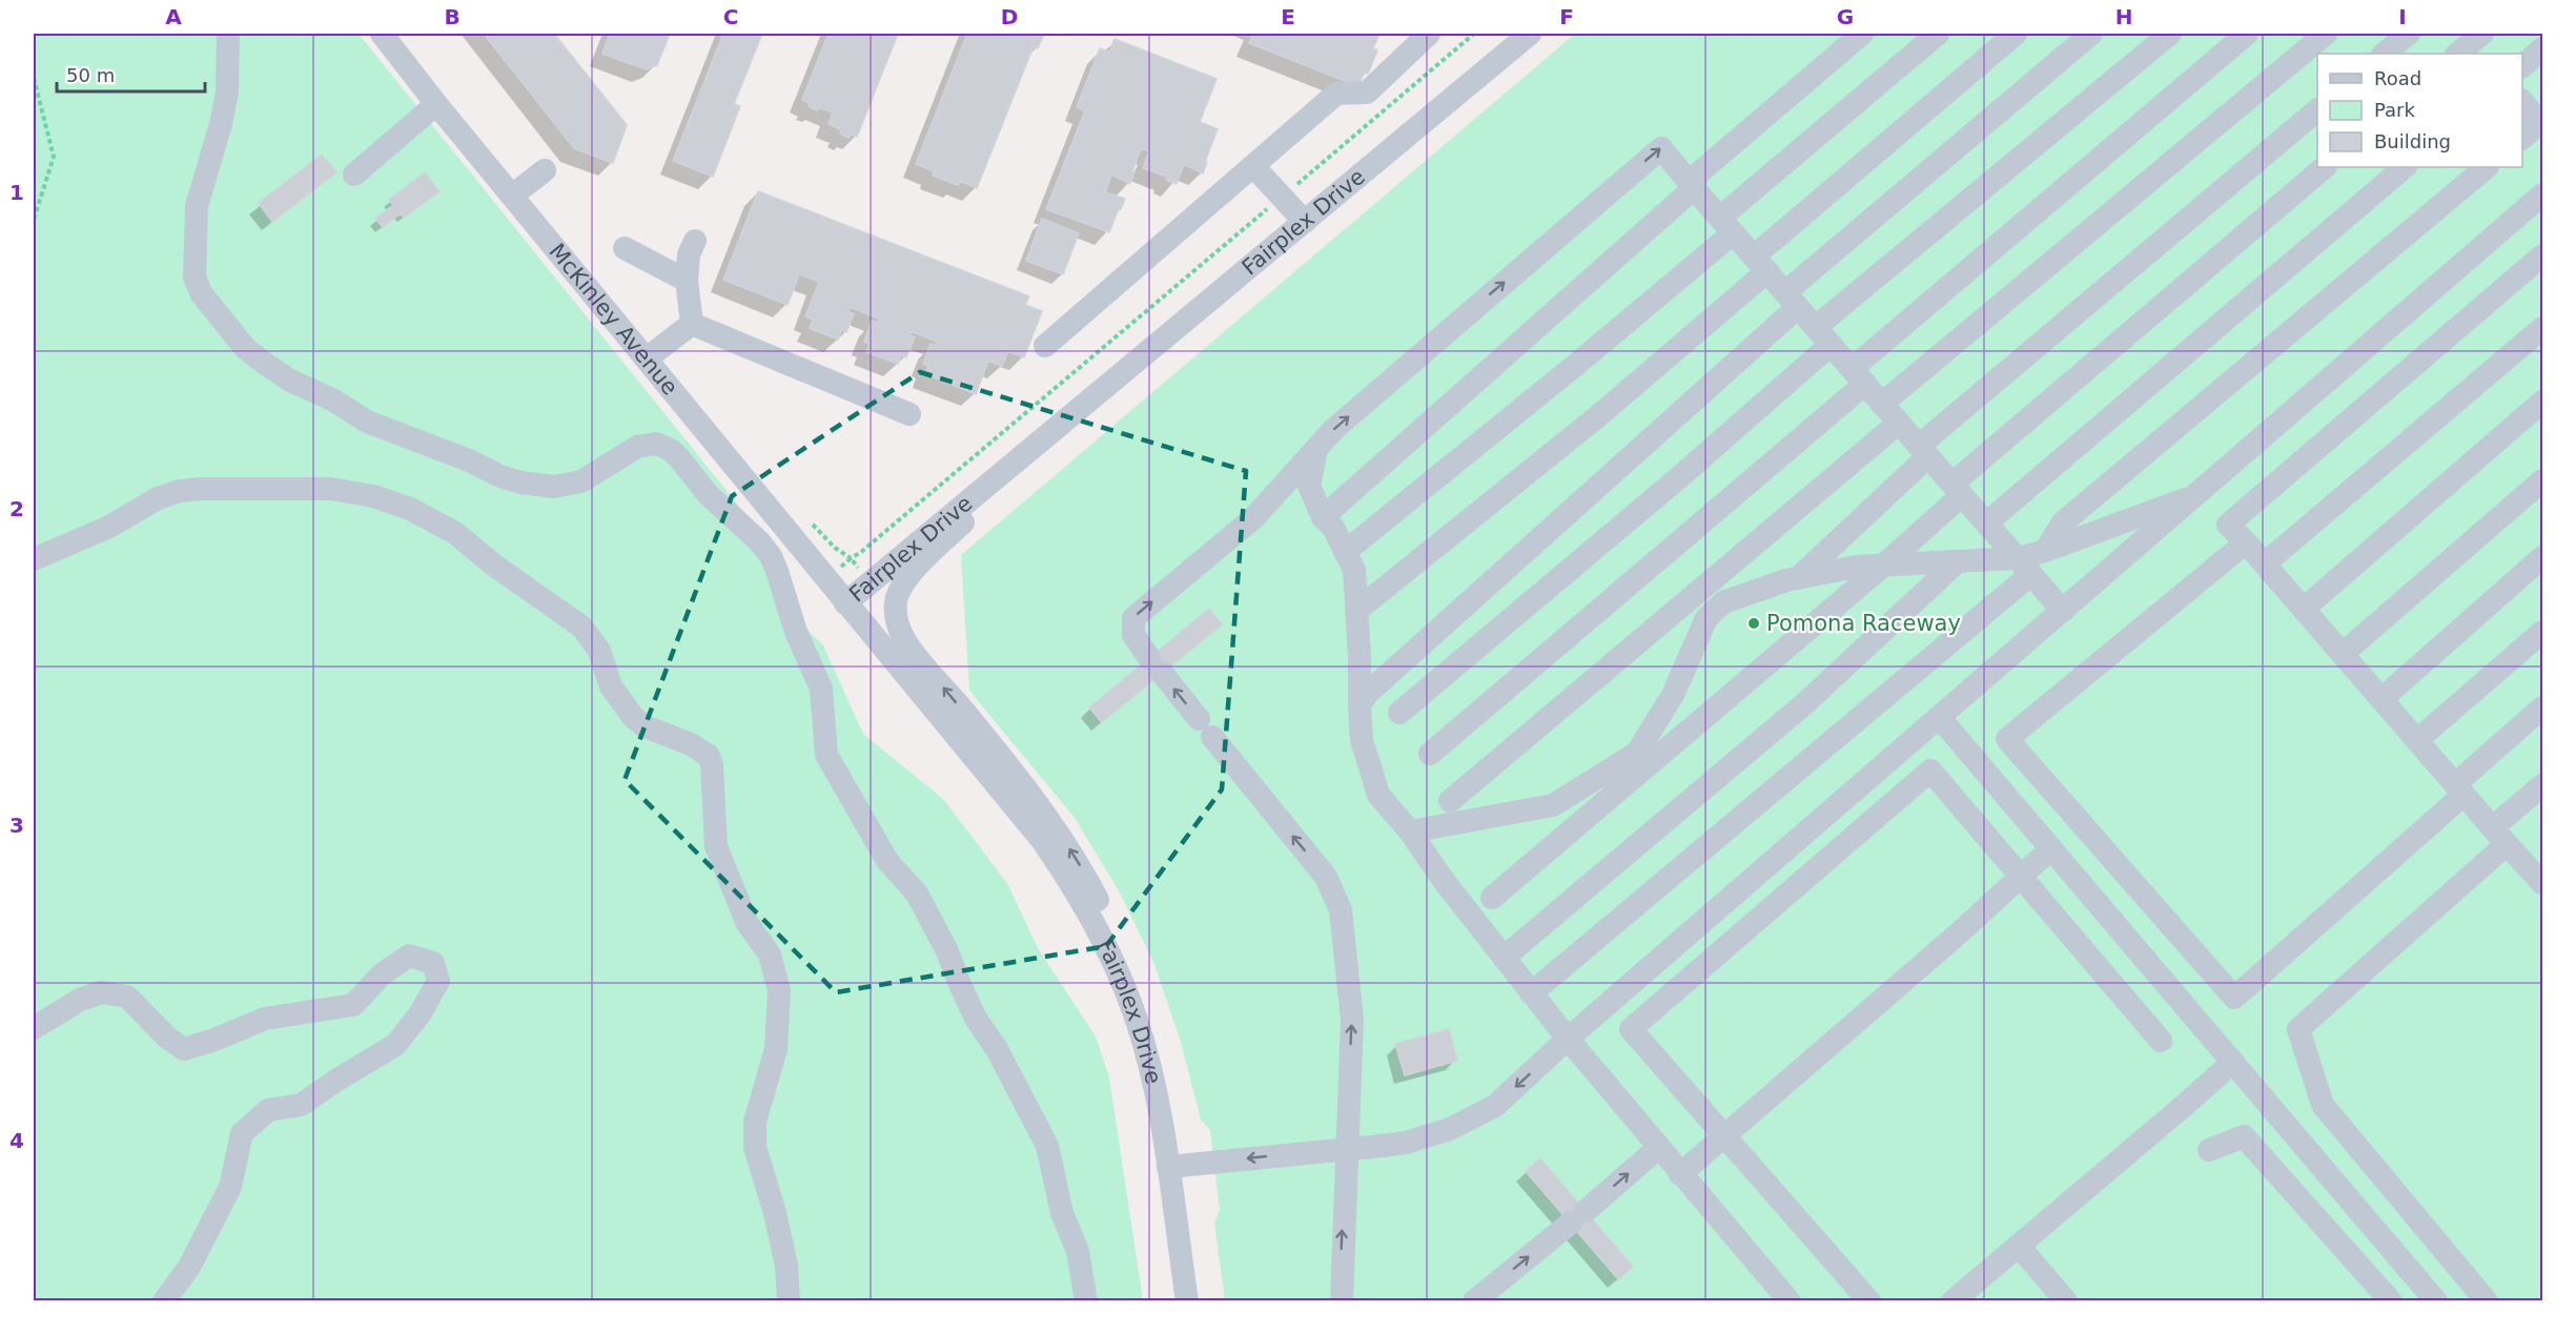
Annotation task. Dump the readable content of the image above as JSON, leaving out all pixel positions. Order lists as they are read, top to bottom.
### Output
{
  "streets": {
    "street": ["Fairplex Drive", "McKinley Avenue"]
  },
  "crossings": [
    ["Fairplex Drive", "McKinley Avenue"]
  ],
  "places": ["Pomona Raceway"],
  "legend": ["Road", "Park", "Building"],
  "scale_bar": "50 m",
  "grid": {
    "columns": [
      "A",
      "B",
      "C",
      "D",
      "E",
      "F",
      "G",
      "H",
      "I"
    ],
    "rows": [
      "1",
      "2",
      "3",
      "4"
    ]
  }
}
